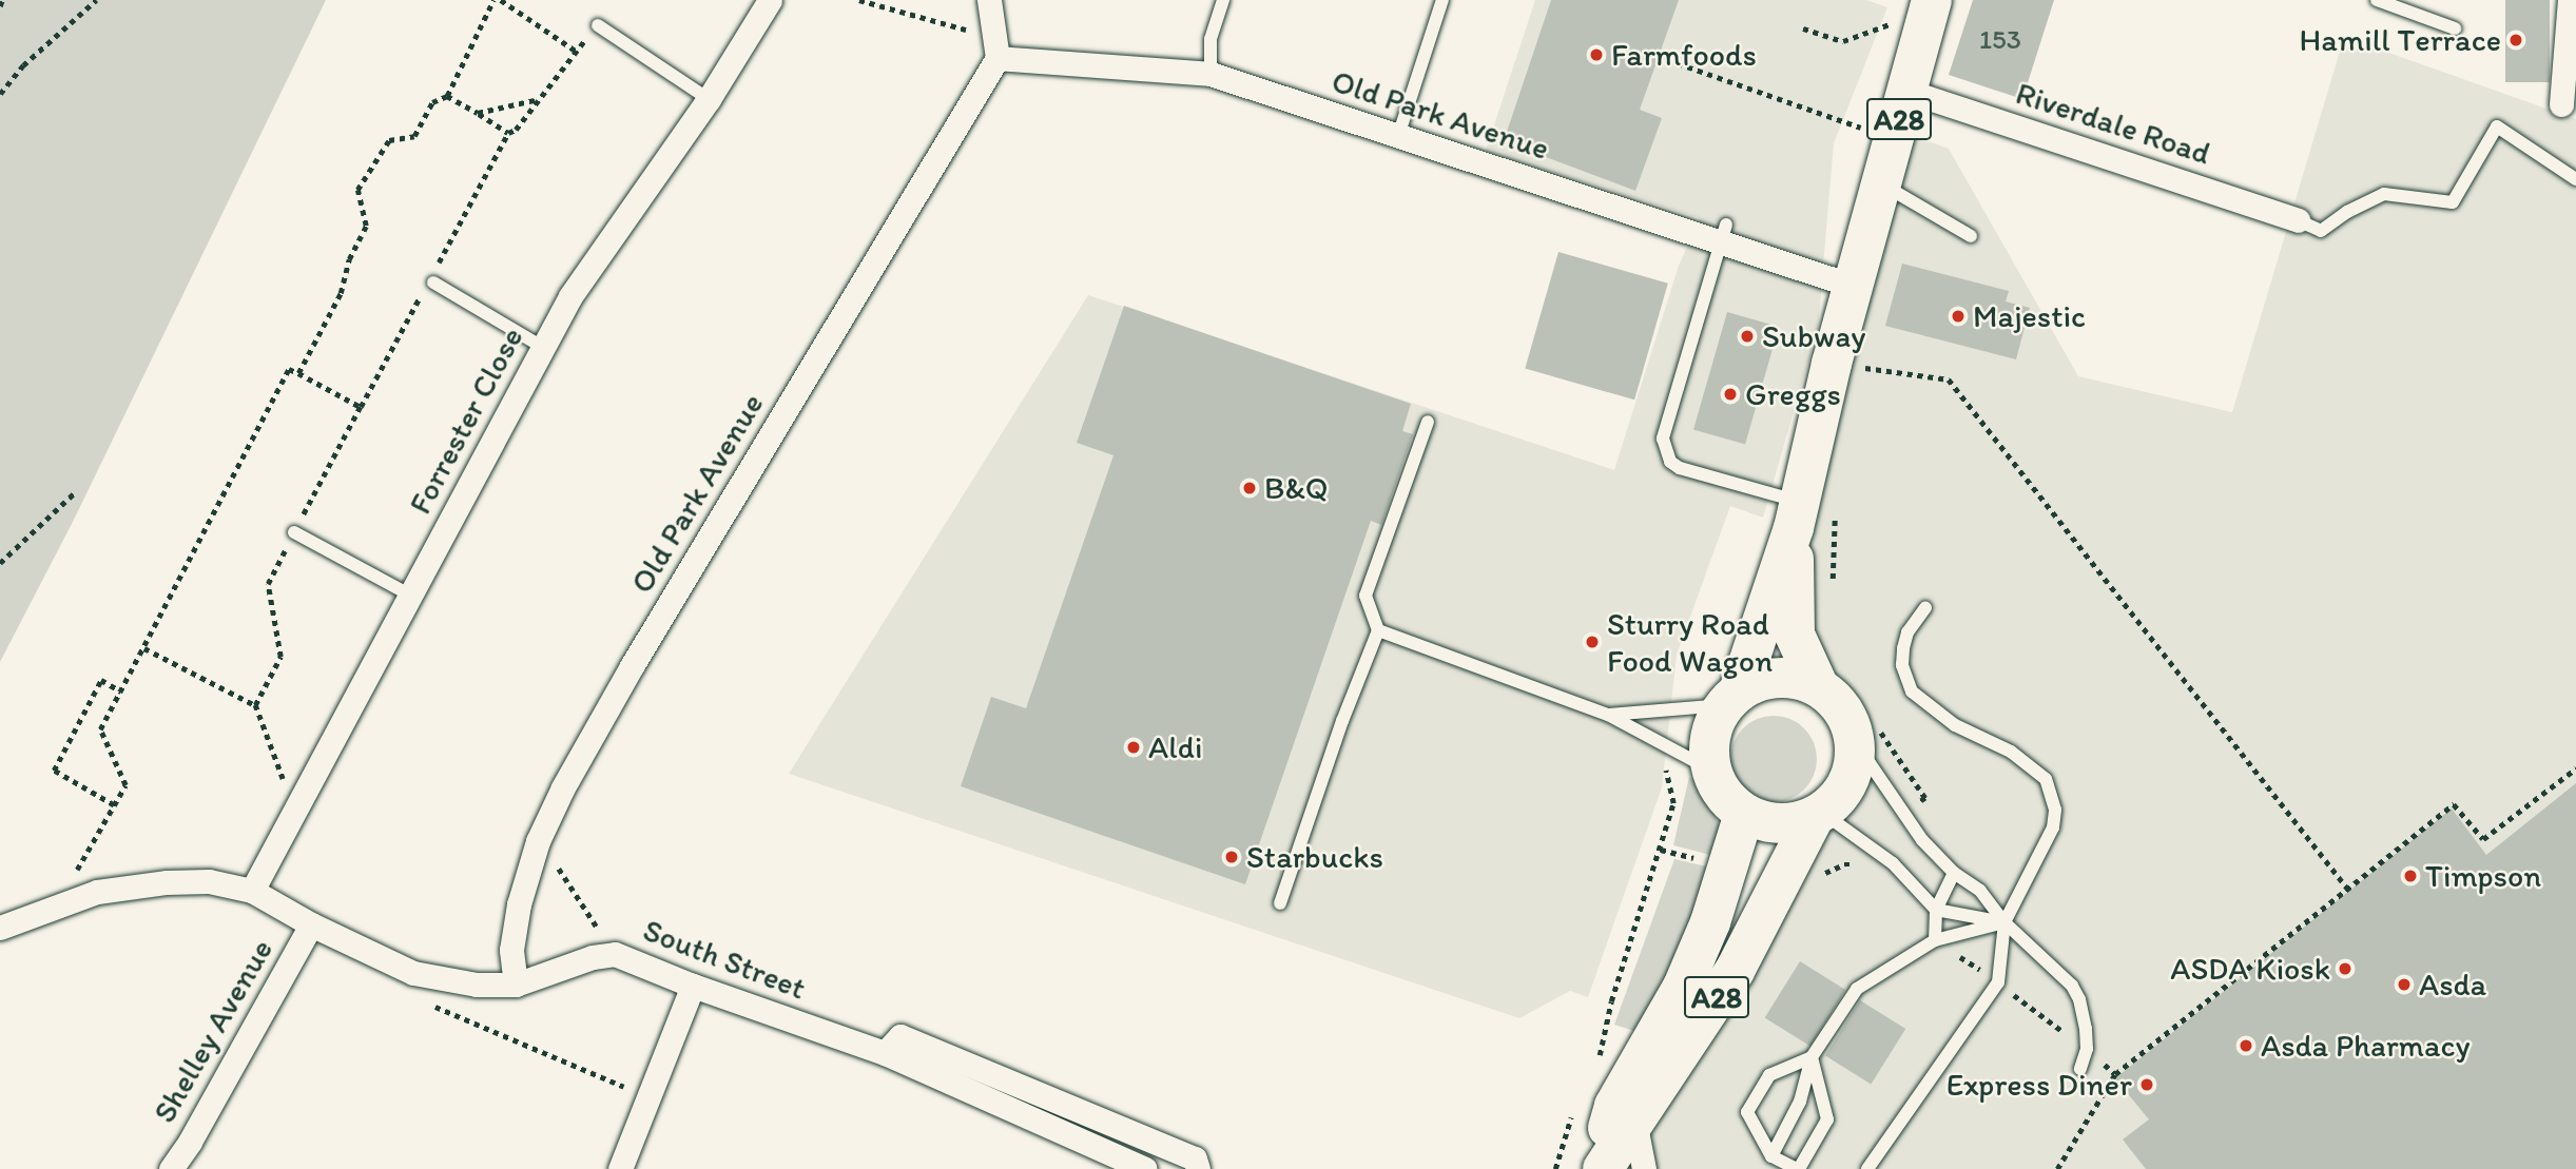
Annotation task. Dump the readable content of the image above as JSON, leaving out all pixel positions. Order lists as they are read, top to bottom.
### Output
{
  "streets": {
    "highway": ["A28"],
    "street": [
      "Old Park Avenue",
      "Riverdale Road",
      "Forrester Close",
      "South Street",
      "Shelley Avenue"
    ]
  },
  "crossings": [
    ["Old Park Avenue", "A28"],
    ["Old Park Avenue", "South Street"],
    ["A28", "Riverdale Road"],
    ["Forrester Close", "South Street"],
    ["South Street", "Shelley Avenue"]
  ],
  "places": [
    "Hamill Terrace",
    "Farmfoods",
    "Majestic",
    "Subway",
    "Greggs",
    "B&Q",
    "Sturry Road Food Wagon",
    "Aldi",
    "Starbucks",
    "Timpson",
    "ASDA Kiosk",
    "Asda",
    "Asda Pharmacy",
    "Express Diner"
  ],
  "house_numbers": ["153"]
}
